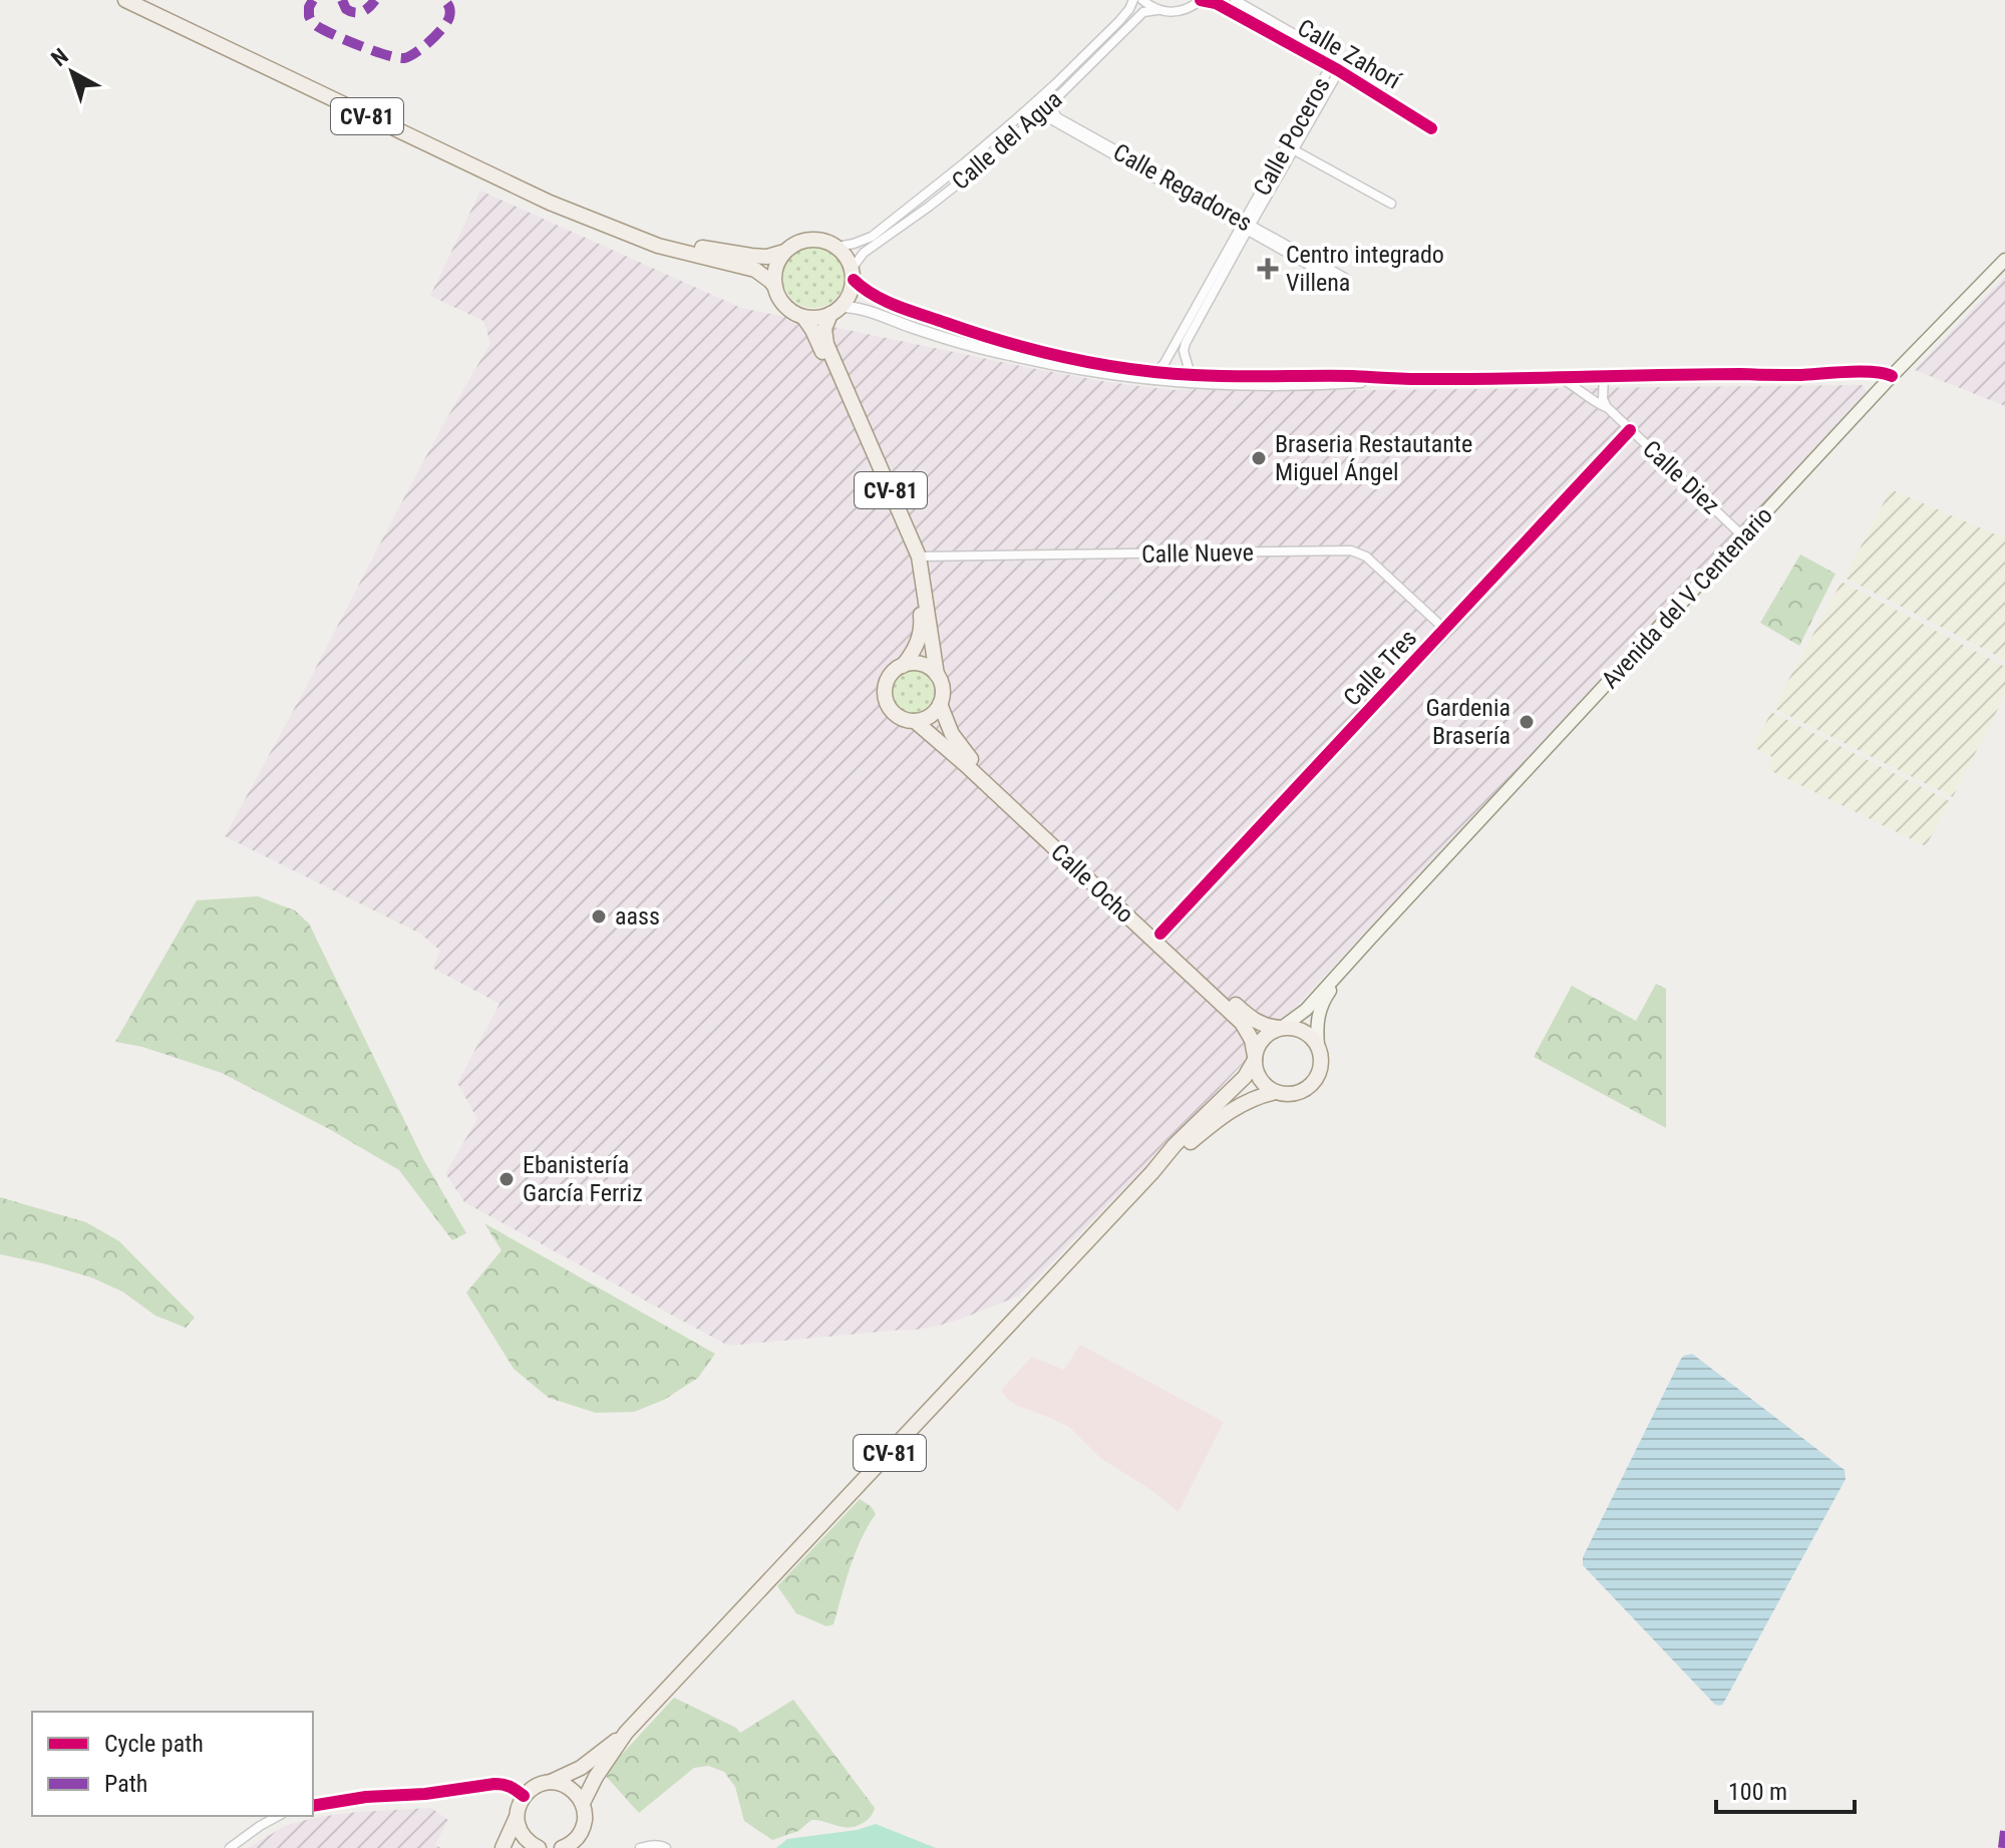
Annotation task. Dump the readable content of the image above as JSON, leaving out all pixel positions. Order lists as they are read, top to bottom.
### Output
{
  "streets": {
    "main road": ["CV-81", "Avenida del V Centenario", "Calle Ocho"],
    "street": [
      "Calle Zahorí",
      "Calle Poceros",
      "Calle del Agua",
      "Calle Regadores",
      "Calle Diez",
      "Calle Nueve",
      "Calle Tres"
    ]
  },
  "crossings": [
    ["Calle Zahorí", "Calle Poceros"],
    ["CV-81", "Calle del Agua"],
    ["CV-81", "Calle Nueve"],
    ["CV-81", "Avenida del V Centenario"],
    ["CV-81", "Calle Ocho"],
    ["Calle Poceros", "Calle Regadores"],
    ["Calle del Agua", "Calle Regadores"],
    ["Calle Diez", "Avenida del V Centenario"],
    ["Calle Diez", "Calle Tres"],
    ["Calle Nueve", "Calle Tres"],
    ["Avenida del V Centenario", "Calle Ocho"],
    ["Calle Tres", "Calle Ocho"]
  ],
  "places": {
    "health": ["Centro integrado Villena"],
    "other": [
      "Braseria Restautante Miguel Ángel",
      "Gardenia Brasería",
      "aass",
      "Ebanistería García Ferriz"
    ]
  },
  "legend": ["Cycle path", "Path"],
  "scale_bar": "100 m",
  "north": "top left"
}
